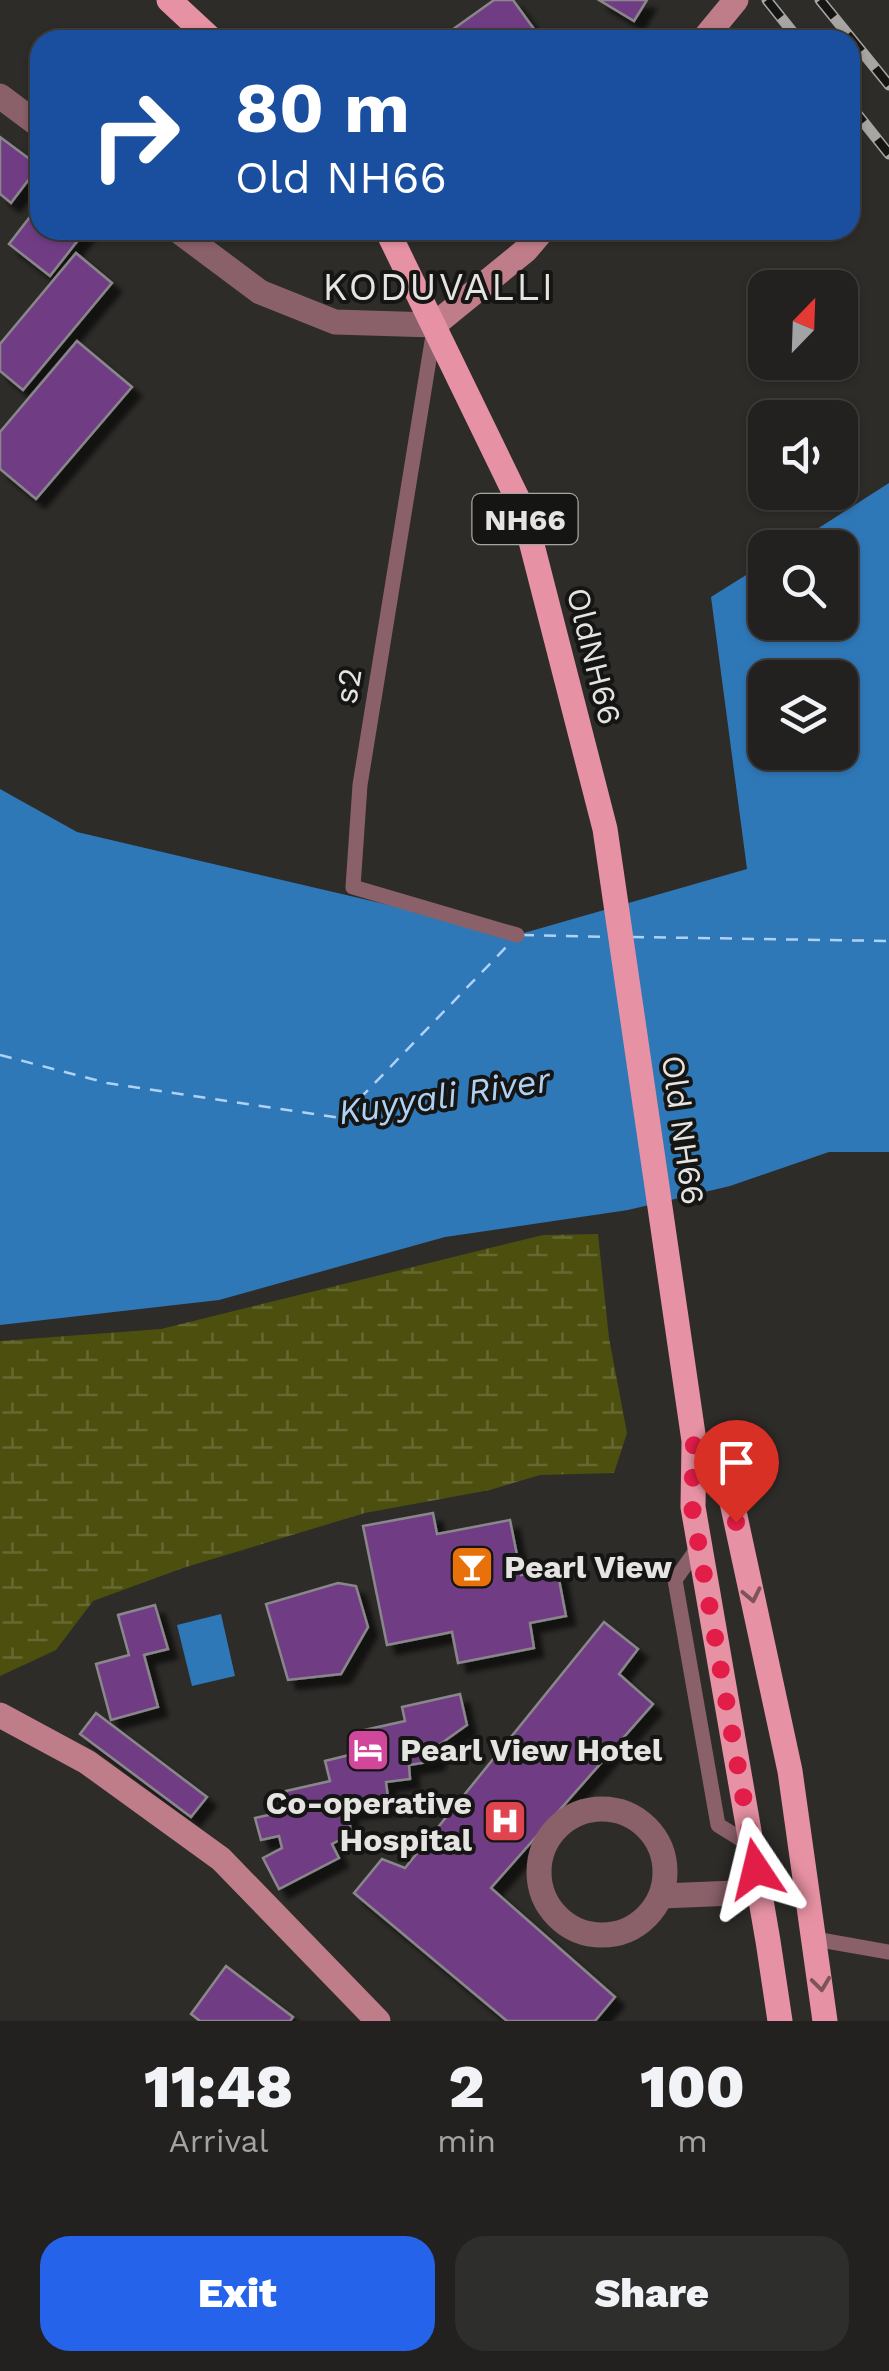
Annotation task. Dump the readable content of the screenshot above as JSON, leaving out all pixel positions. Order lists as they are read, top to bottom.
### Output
{
  "streets": {
    "main road": ["NH66", "OldNH66", "Old NH66"],
    "lane": ["s2"]
  },
  "crossings": [
    ["OldNH66", "s2"],
    ["OldNH66", "Old NH66"]
  ],
  "districts": ["KODUVALLI"],
  "water": ["Kuyyali River"],
  "places": {
    "bar": ["Pearl View"],
    "hotel": ["Pearl View Hotel"],
    "hospital": ["Co-operative Hospital"]
  },
  "north": "top right",
  "page": {
    "turn": ["80 m", "Old NH66"],
    "eta": [
      "11:48",
      "Arrival",
      "2",
      "min",
      "100",
      "m"
    ],
    "buttons": ["Exit", "Share"]
  }
}
